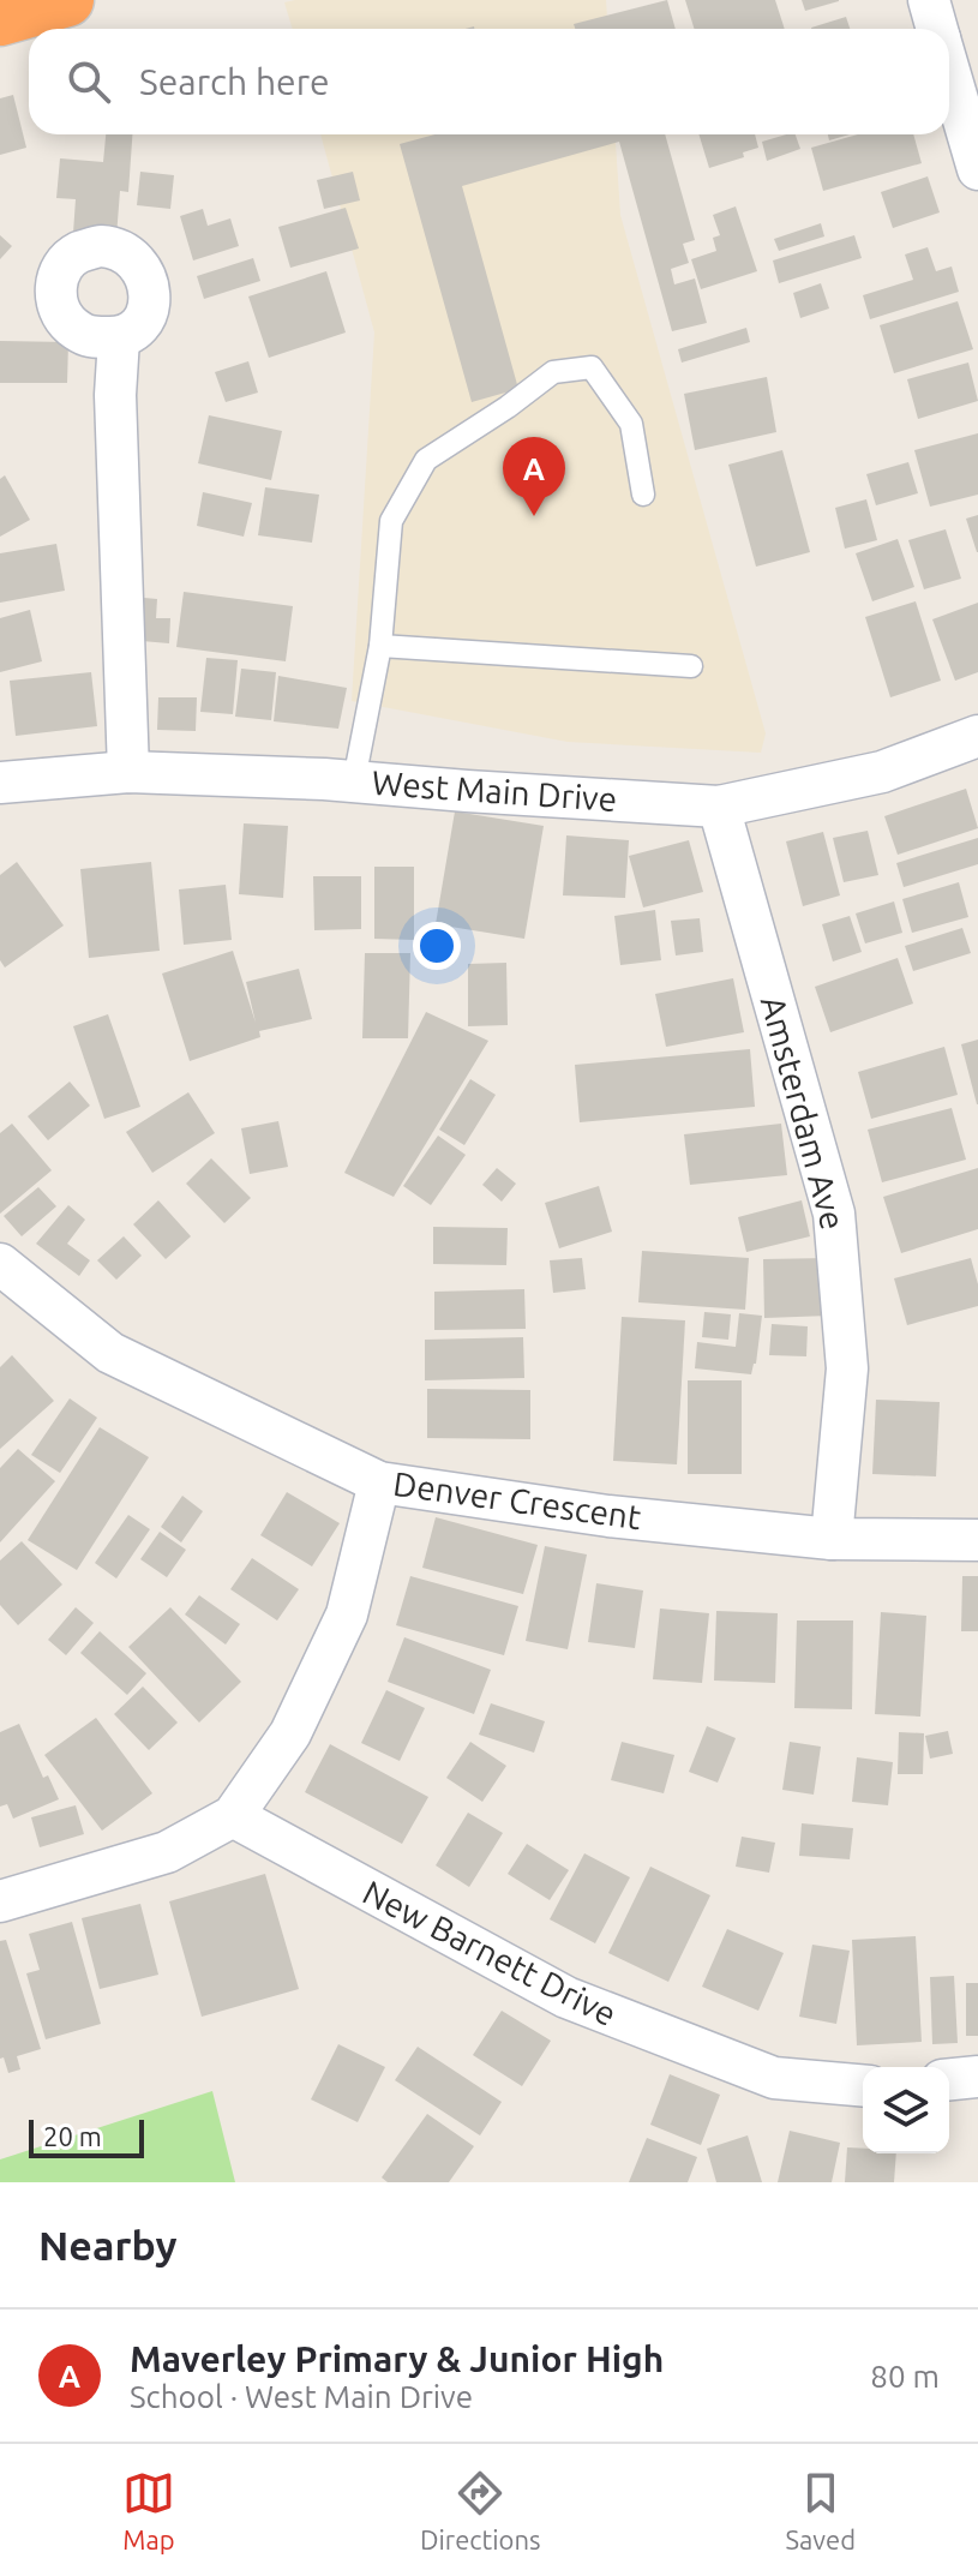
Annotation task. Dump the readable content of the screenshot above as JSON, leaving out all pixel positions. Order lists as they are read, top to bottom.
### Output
{
  "streets": {
    "street": [
      "West Main Drive",
      "Amsterdam Ave",
      "Denver Crescent",
      "New Barnett Drive"
    ]
  },
  "crossings": [
    ["West Main Drive", "Amsterdam Ave"],
    ["Amsterdam Ave", "Denver Crescent"]
  ],
  "scale_bar": "20 m",
  "page": {
    "search": "Search here",
    "pins": "A",
    "scale": "20 m",
    "heading": "Nearby",
    "list": [
      {
        "mark": "A",
        "name": "Maverley Primary & Junior High",
        "note": "School · West Main Drive",
        "value": "80 m"
      }
    ],
    "nav": ["Map", "Directions", "Saved"]
  }
}
